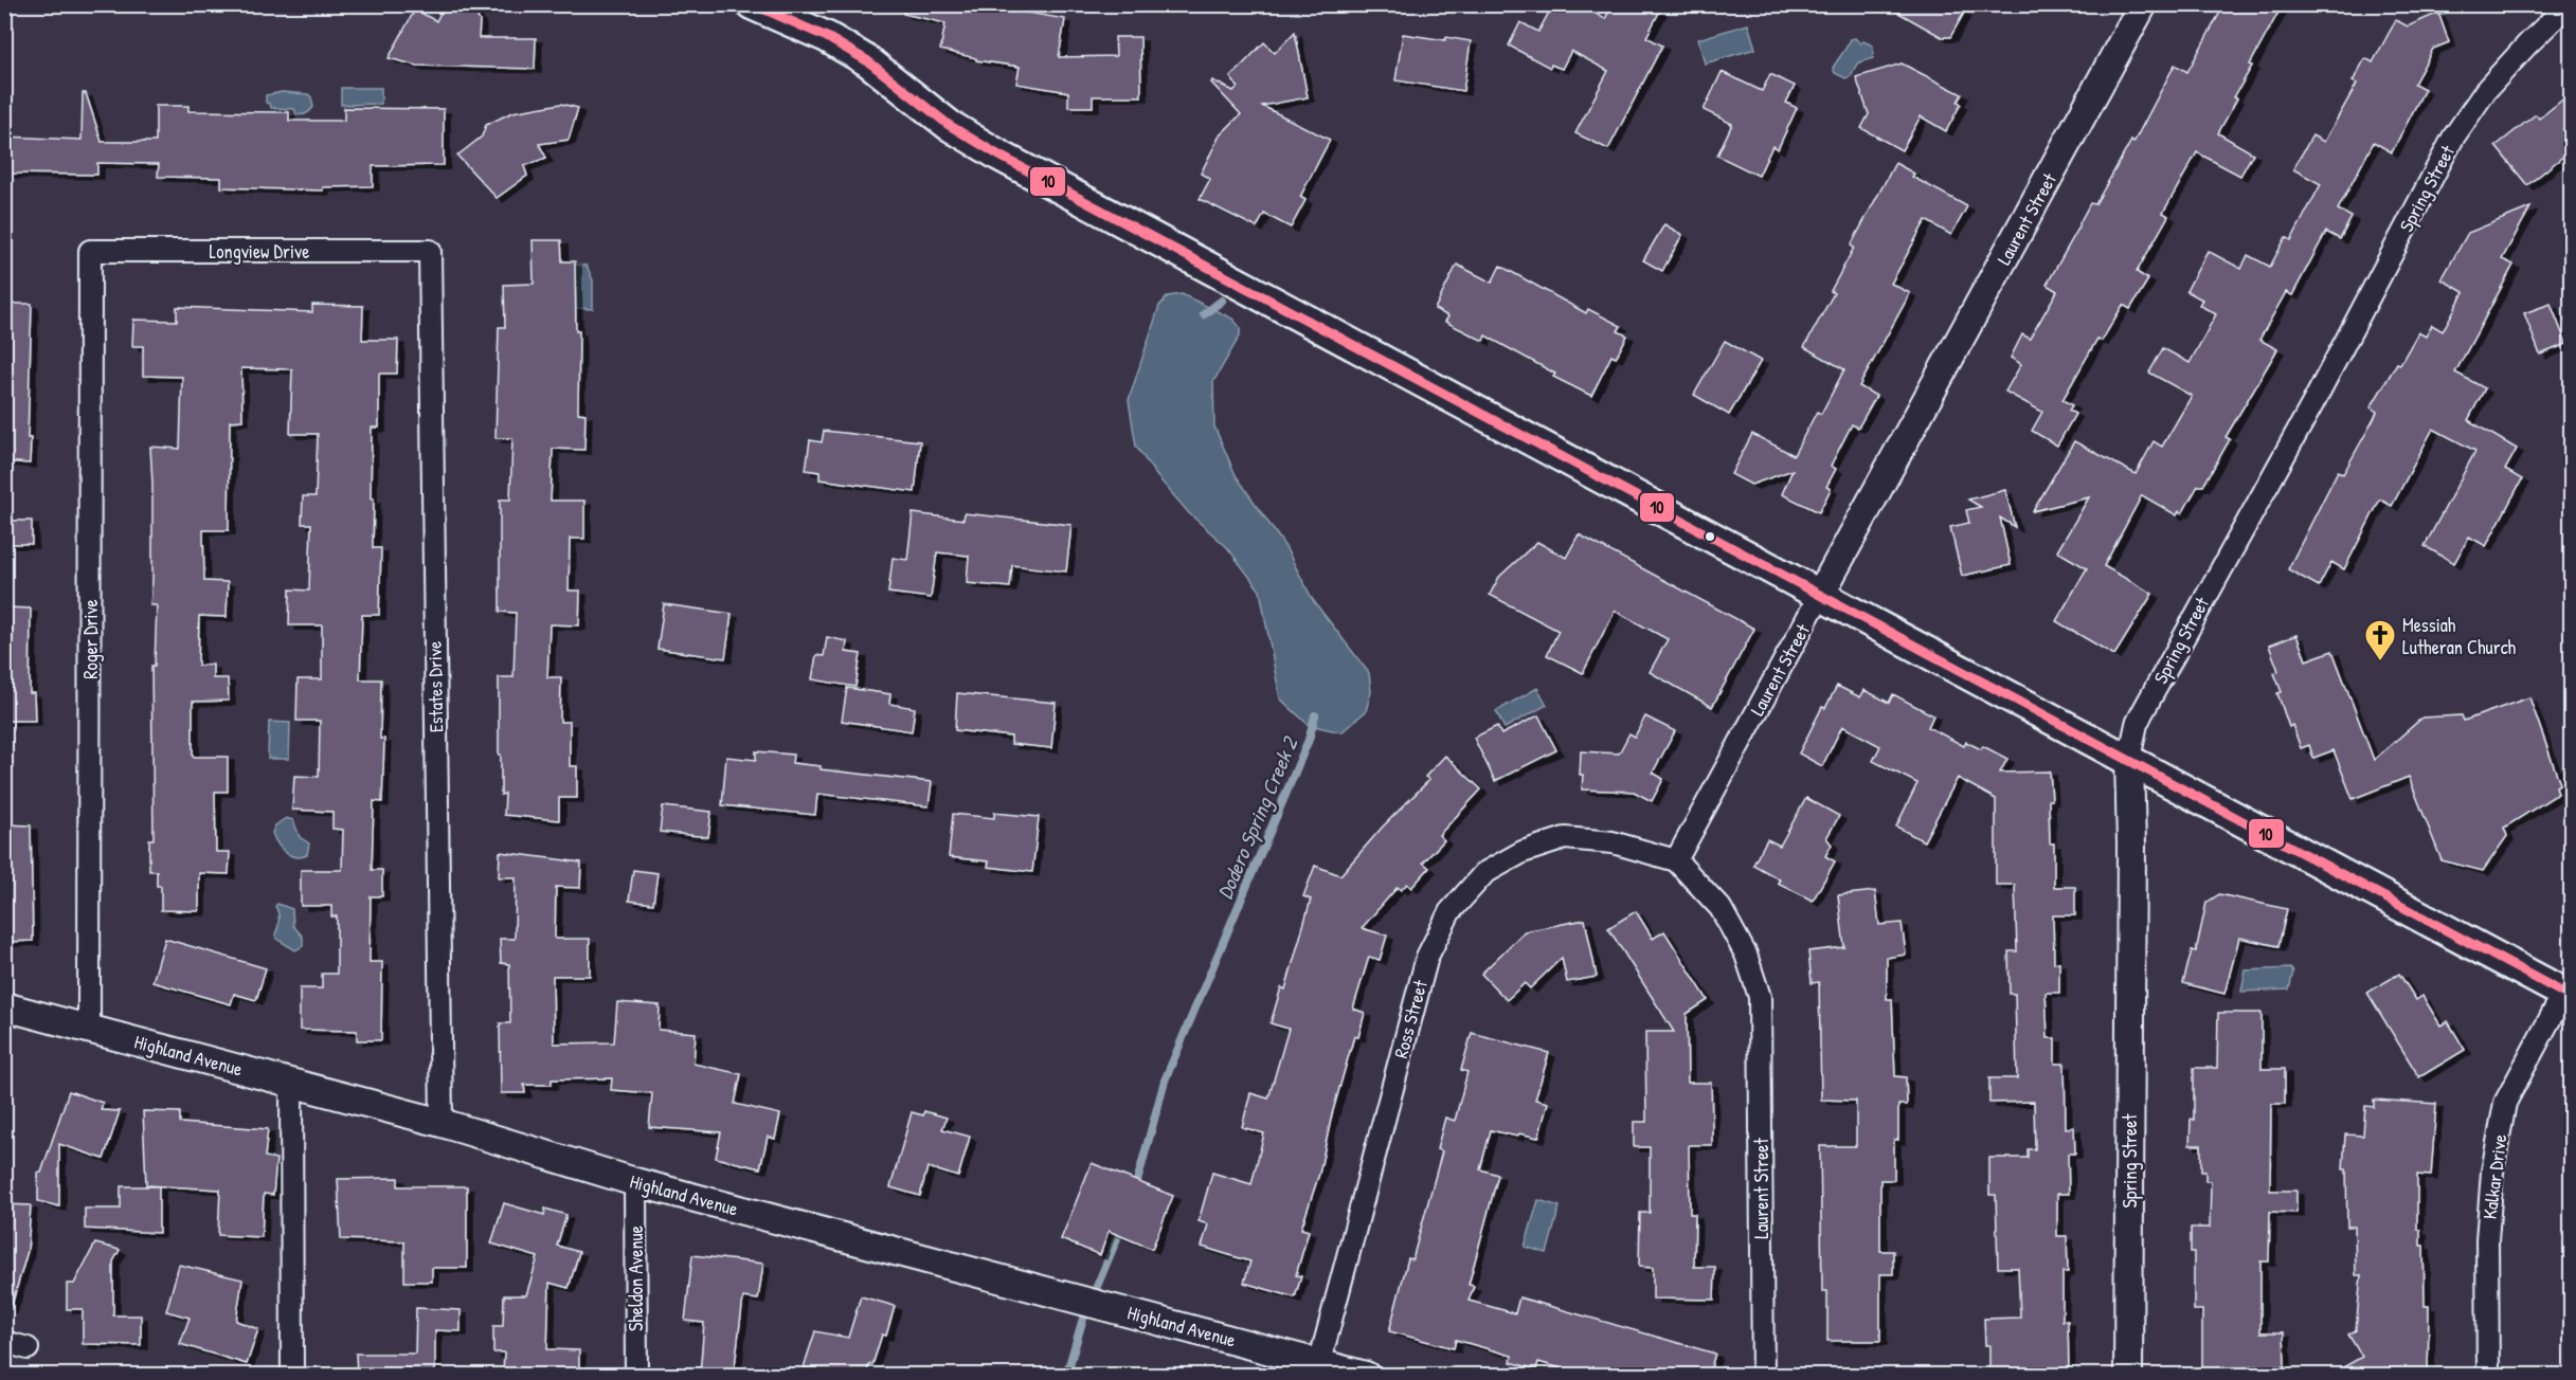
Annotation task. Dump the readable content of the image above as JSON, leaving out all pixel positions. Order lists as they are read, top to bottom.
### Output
{
  "streets": {
    "street": [
      "Spring Street",
      "Laurent Street",
      "Longview Drive",
      "Roger Drive",
      "Estates Drive",
      "Ross Street",
      "Highland Avenue",
      "Kalkar Drive",
      "Sheldon Avenue"
    ]
  },
  "crossings": [
    ["Laurent Street", "Ross Street"],
    ["Longview Drive", "Roger Drive"],
    ["Longview Drive", "Estates Drive"],
    ["Roger Drive", "Highland Avenue"],
    ["Estates Drive", "Highland Avenue"],
    ["Ross Street", "Highland Avenue"],
    ["Highland Avenue", "Sheldon Avenue"]
  ],
  "water": ["Dodero Spring Creek 2"],
  "places": {
    "church": ["Messiah Lutheran Church"]
  },
  "lines": ["transit line 10"]
}
